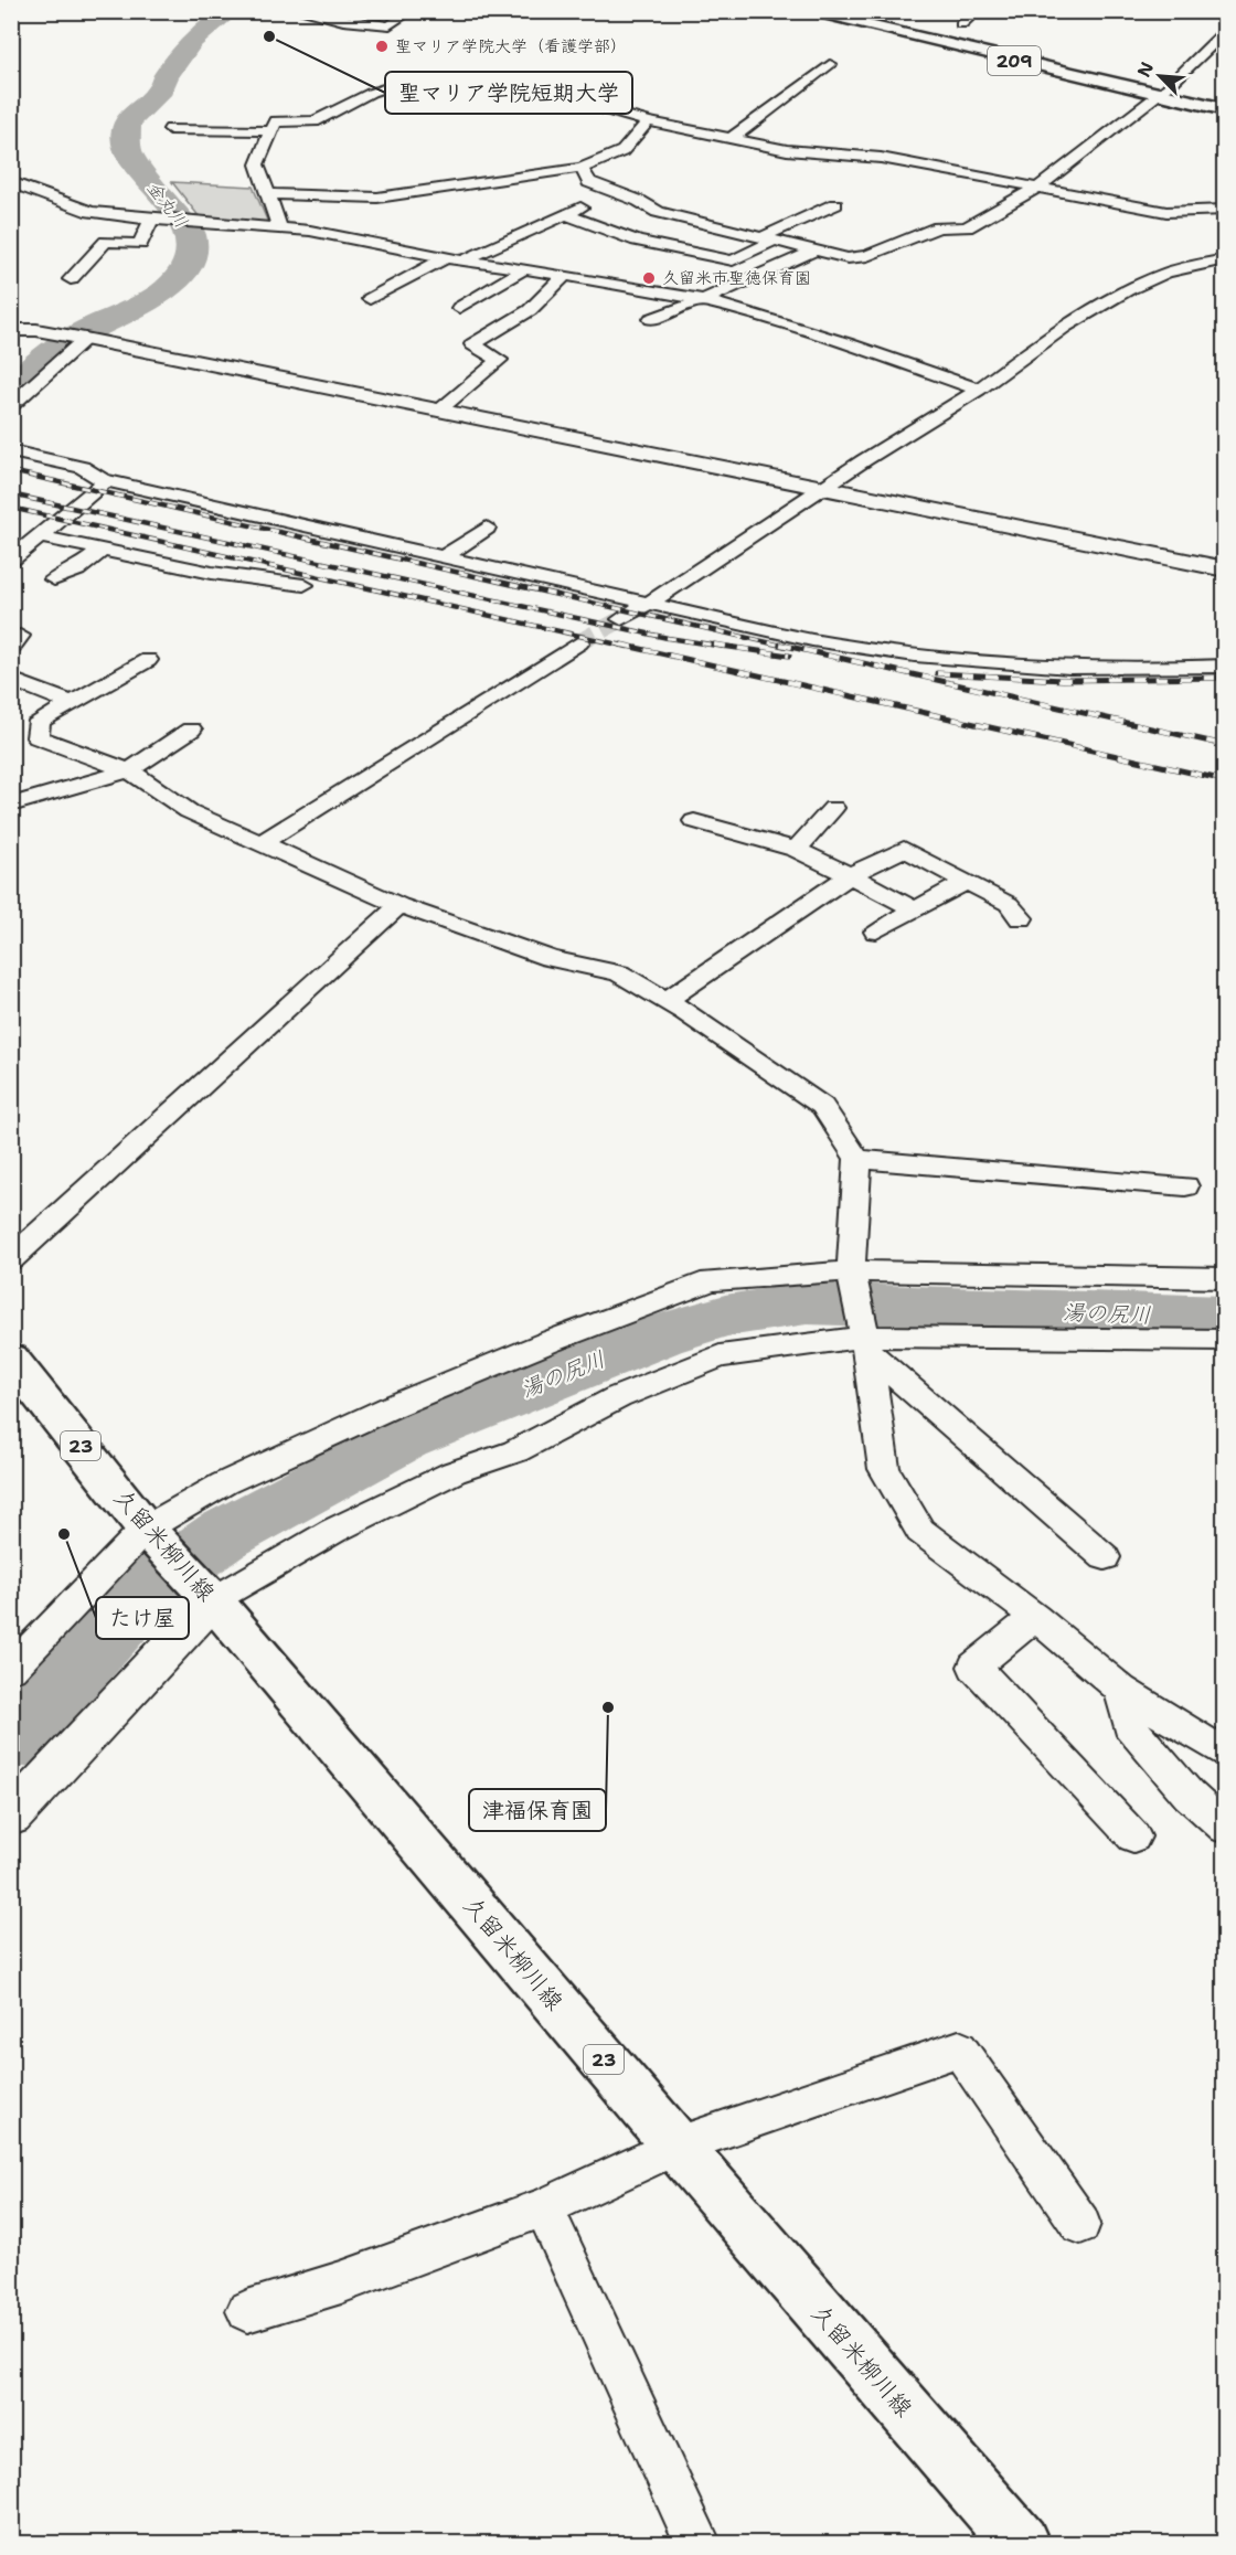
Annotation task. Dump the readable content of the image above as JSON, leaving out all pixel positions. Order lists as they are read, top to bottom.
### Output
{
  "streets": {
    "main road": ["209", "23", "久留米柳川線"]
  },
  "water": ["金丸川", "湯の尻川"],
  "places": [
    "聖マリア学院短期大学",
    "聖マリア学院大学（看護学部）",
    "久留米市聖徳保育園",
    "たけ屋",
    "津福保育園"
  ],
  "north": "top left"
}
